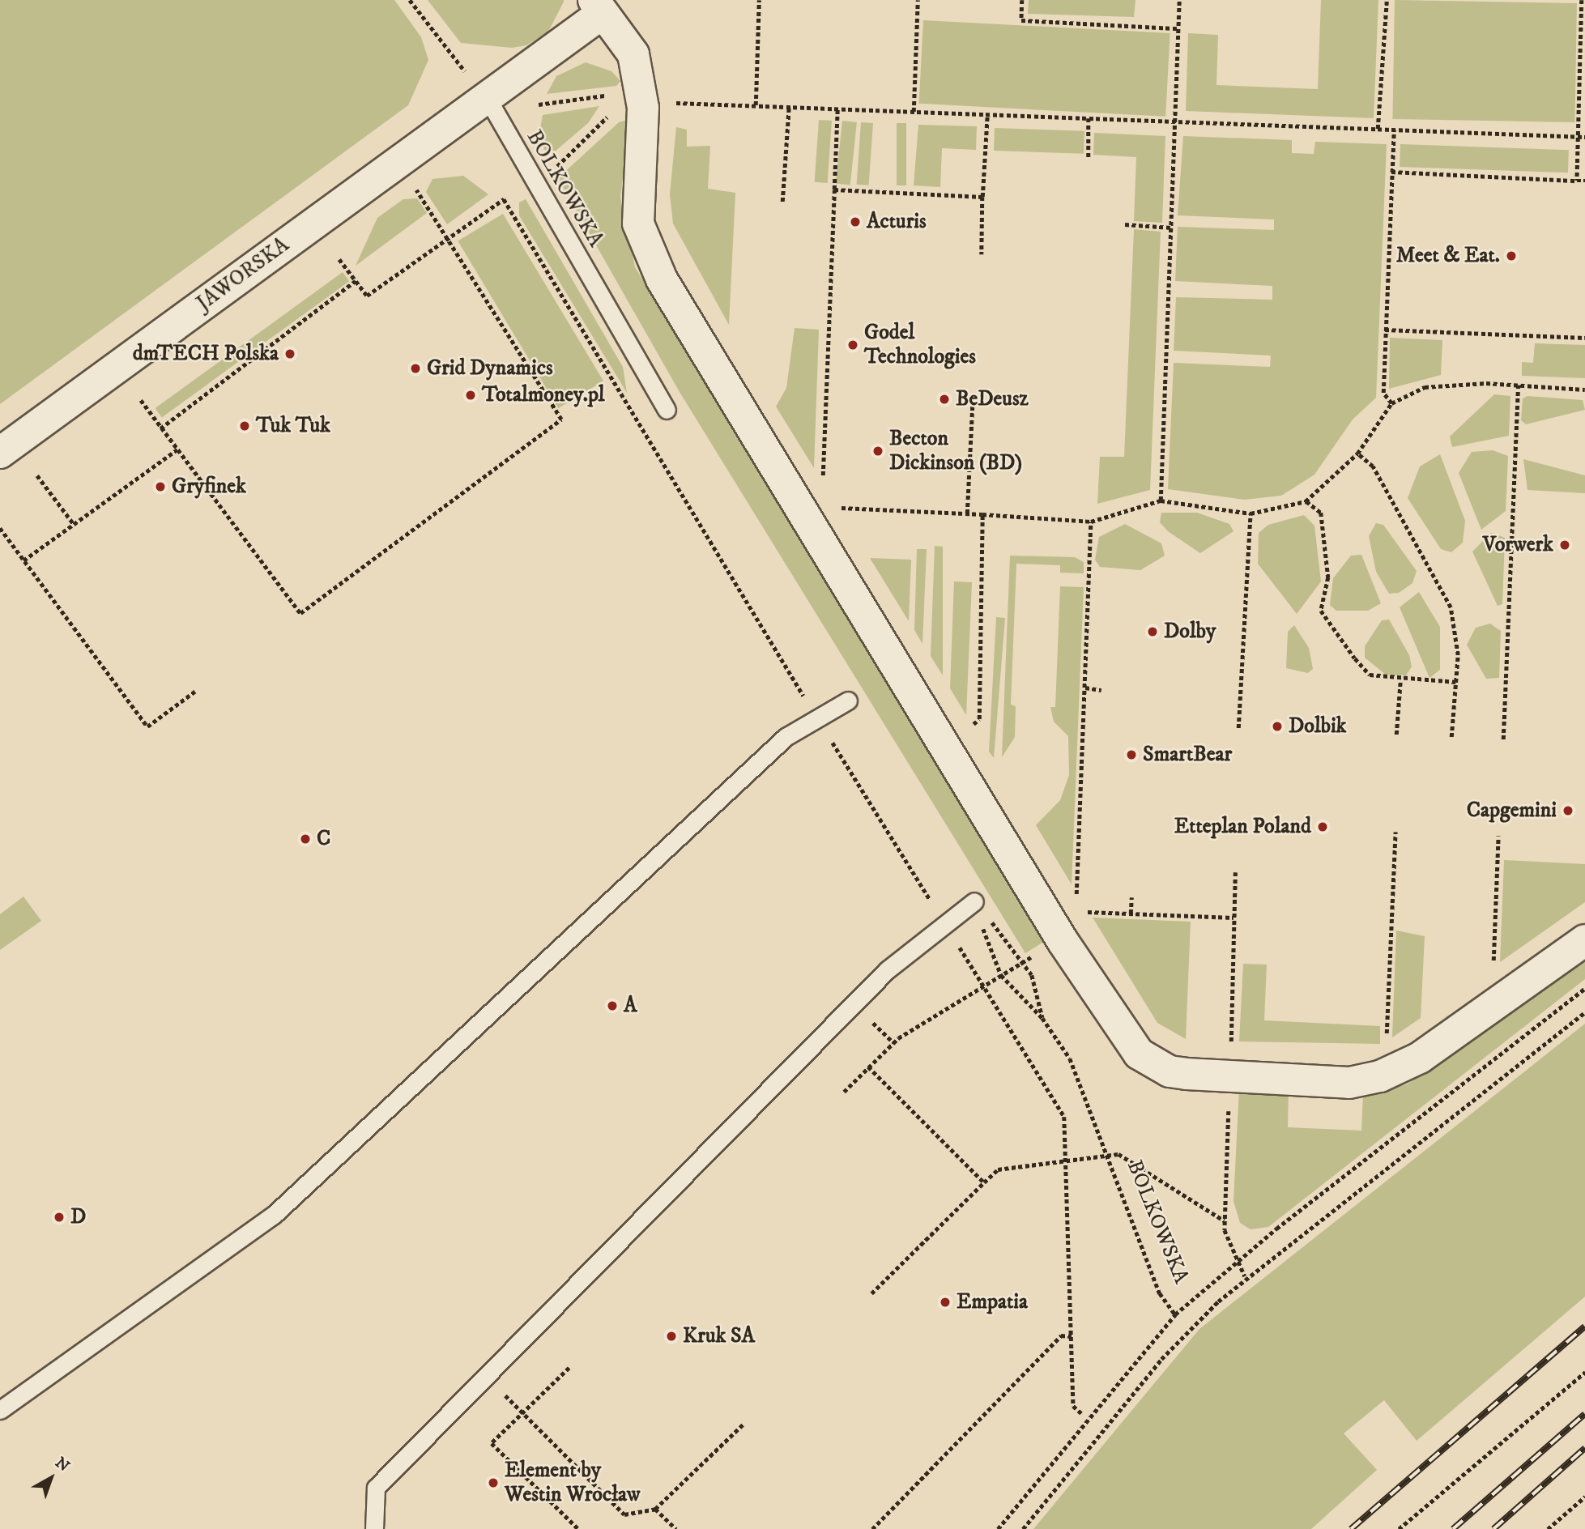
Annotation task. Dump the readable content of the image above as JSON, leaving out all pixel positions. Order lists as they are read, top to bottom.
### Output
{
  "streets": {
    "street": ["JAWORSKA"],
    "lane": ["BOLKOWSKA"]
  },
  "crossings": [
    ["BOLKOWSKA", "JAWORSKA"]
  ],
  "places": [
    "Acturis",
    "Meet & Eat.",
    "Godel Technologies",
    "dmTECH Polska",
    "Grid Dynamics",
    "Totalmoney.pl",
    "BeDeusz",
    "Tuk Tuk",
    "Becton Dickinson (BD)",
    "Gryfinek",
    "Vorwerk",
    "Dolby",
    "Dolbik",
    "SmartBear",
    "Capgemini",
    "Etteplan Poland",
    "C",
    "A",
    "D",
    "Empatia",
    "Kruk SA",
    "Element by Westin Wrocław"
  ],
  "north": "top right"
}
